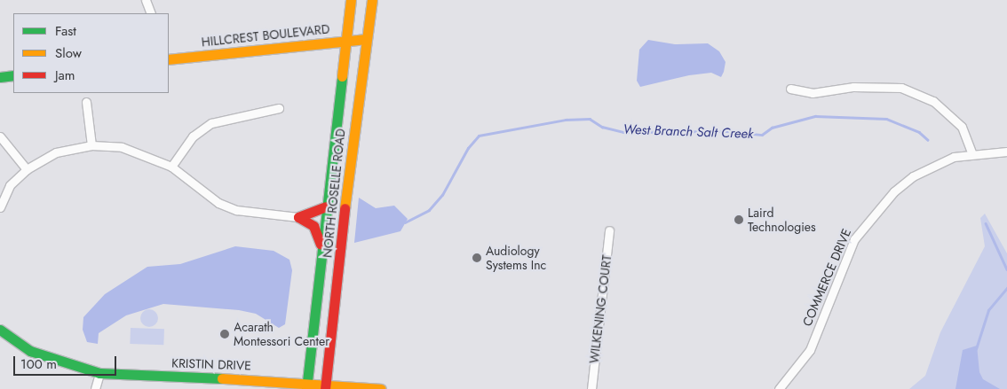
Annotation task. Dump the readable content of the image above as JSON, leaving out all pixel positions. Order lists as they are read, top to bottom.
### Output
{
  "streets": {
    "main road": ["HILLCREST BOULEVARD", "NORTH ROSELLE ROAD", "KRISTIN DRIVE"],
    "street": ["COMMERCE DRIVE", "WILKENING COURT"]
  },
  "crossings": [
    ["HILLCREST BOULEVARD", "NORTH ROSELLE ROAD"],
    ["NORTH ROSELLE ROAD", "KRISTIN DRIVE"]
  ],
  "water": ["West Branch Salt Creek"],
  "places": ["Laird Technologies", "Audiology Systems Inc", "Acarath Montessori Center"],
  "legend": ["Fast", "Slow", "Jam"],
  "scale_bar": "100 m"
}
